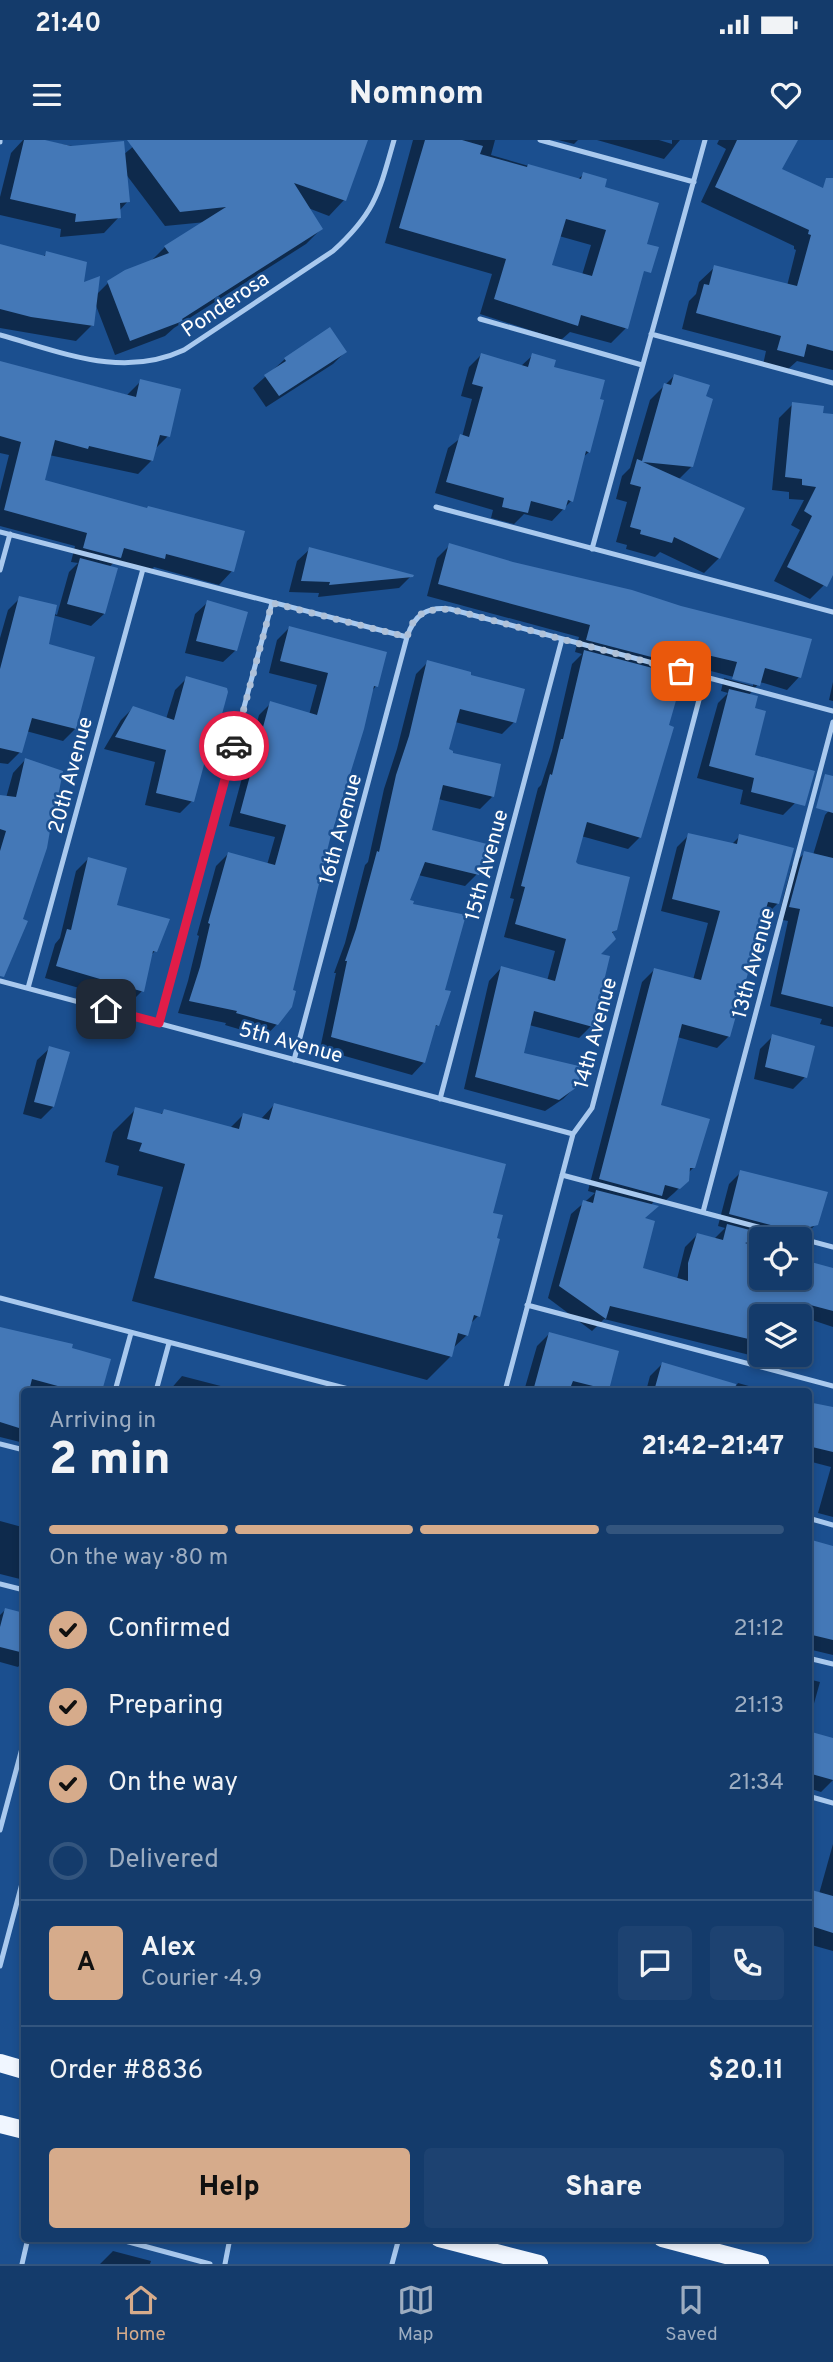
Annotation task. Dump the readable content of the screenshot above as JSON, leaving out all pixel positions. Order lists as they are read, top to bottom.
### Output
{
  "streets": {
    "lane": [
      "Ponderosa",
      "20th Avenue",
      "16th Avenue",
      "15th Avenue",
      "13th Avenue",
      "14th Avenue",
      "5th Avenue"
    ]
  },
  "crossings": [
    ["20th Avenue", "5th Avenue"],
    ["16th Avenue", "15th Avenue"],
    ["16th Avenue", "5th Avenue"],
    ["15th Avenue", "5th Avenue"],
    ["14th Avenue", "5th Avenue"]
  ],
  "page": {
    "status": "21:40",
    "header": "Nomnom",
    "heading": ["2 min", "Arriving in", "21:42–21:47"],
    "panel": [
      "Alex",
      "Courier · 4.9",
      "Order #8836",
      "$20.11"
    ],
    "bar": "On the way · 80 m",
    "list": [
      ["Confirmed", "21:12"],
      ["Preparing", "21:13"],
      ["On the way", "21:34"],
      "Delivered"
    ],
    "round": "A",
    "buttons": ["Help", "Share"],
    "tabs": ["Home", "Map", "Saved"]
  }
}
